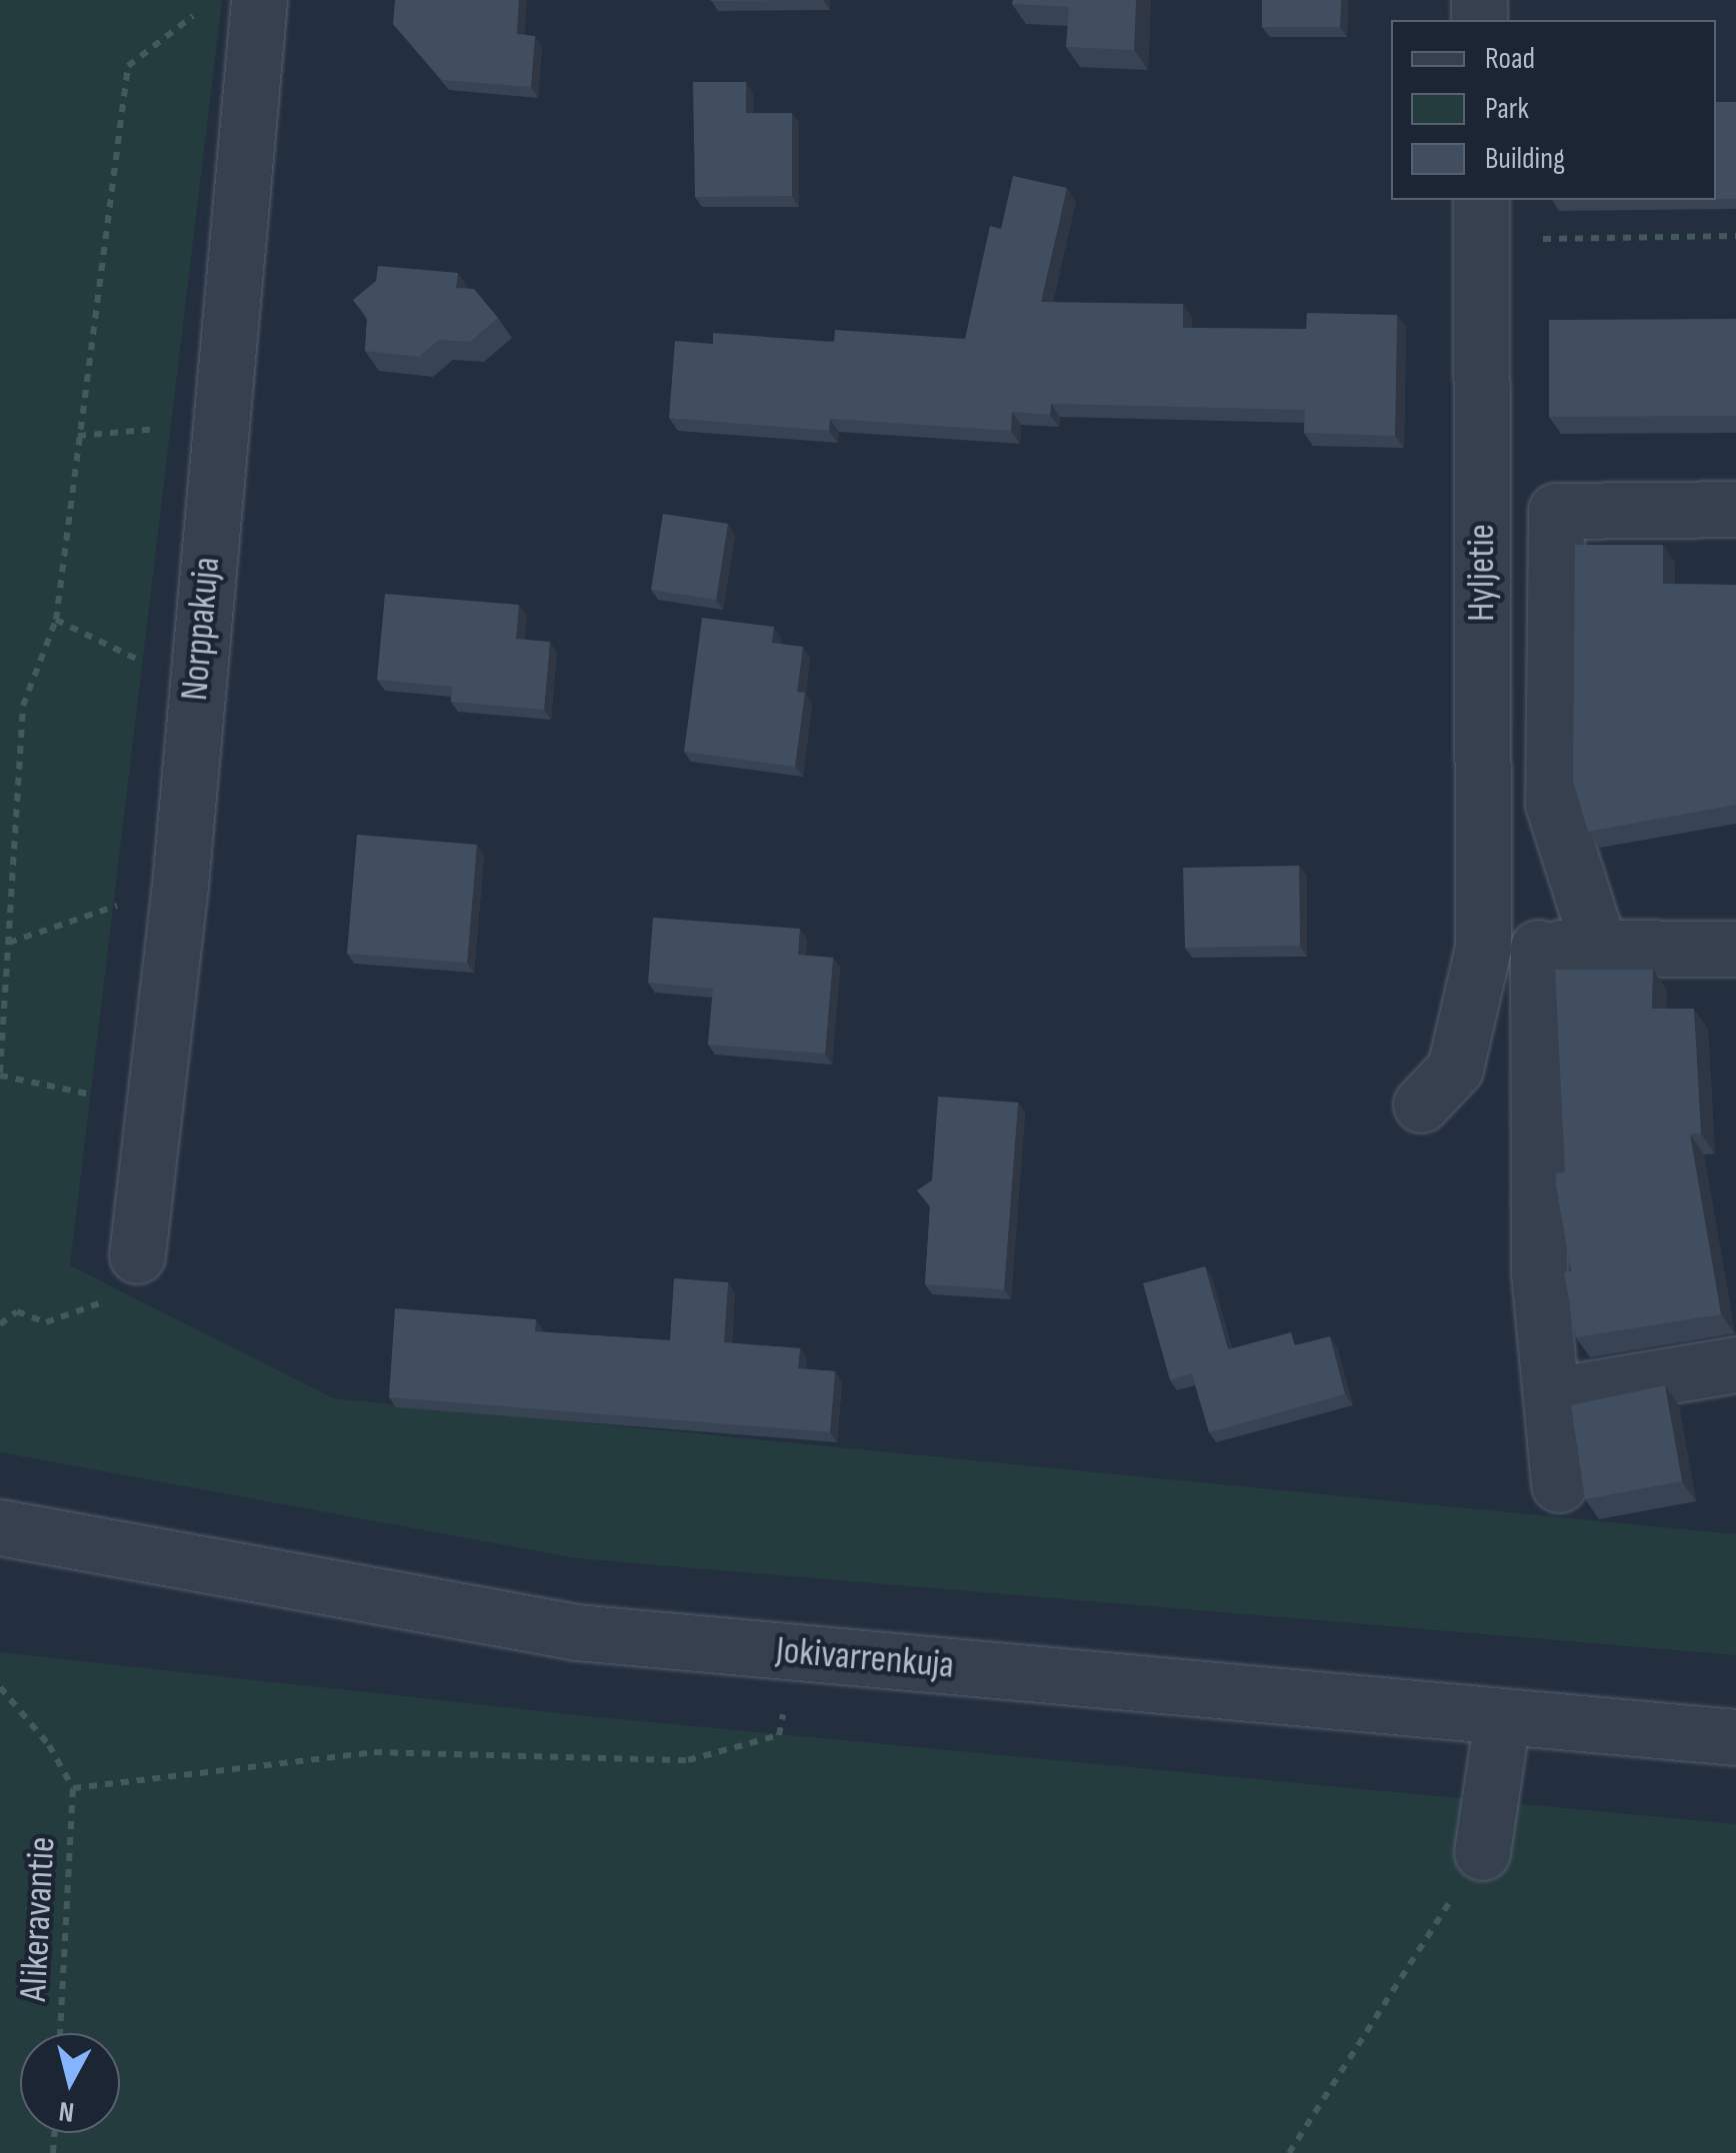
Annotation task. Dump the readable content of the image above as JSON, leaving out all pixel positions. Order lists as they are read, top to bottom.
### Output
{
  "streets": {
    "street": ["Hyljetie", "Norppakuja", "Jokivarrenkuja"],
    "path": ["Alikeravantie"]
  },
  "legend": ["Road", "Park", "Building"],
  "north": "bottom"
}
